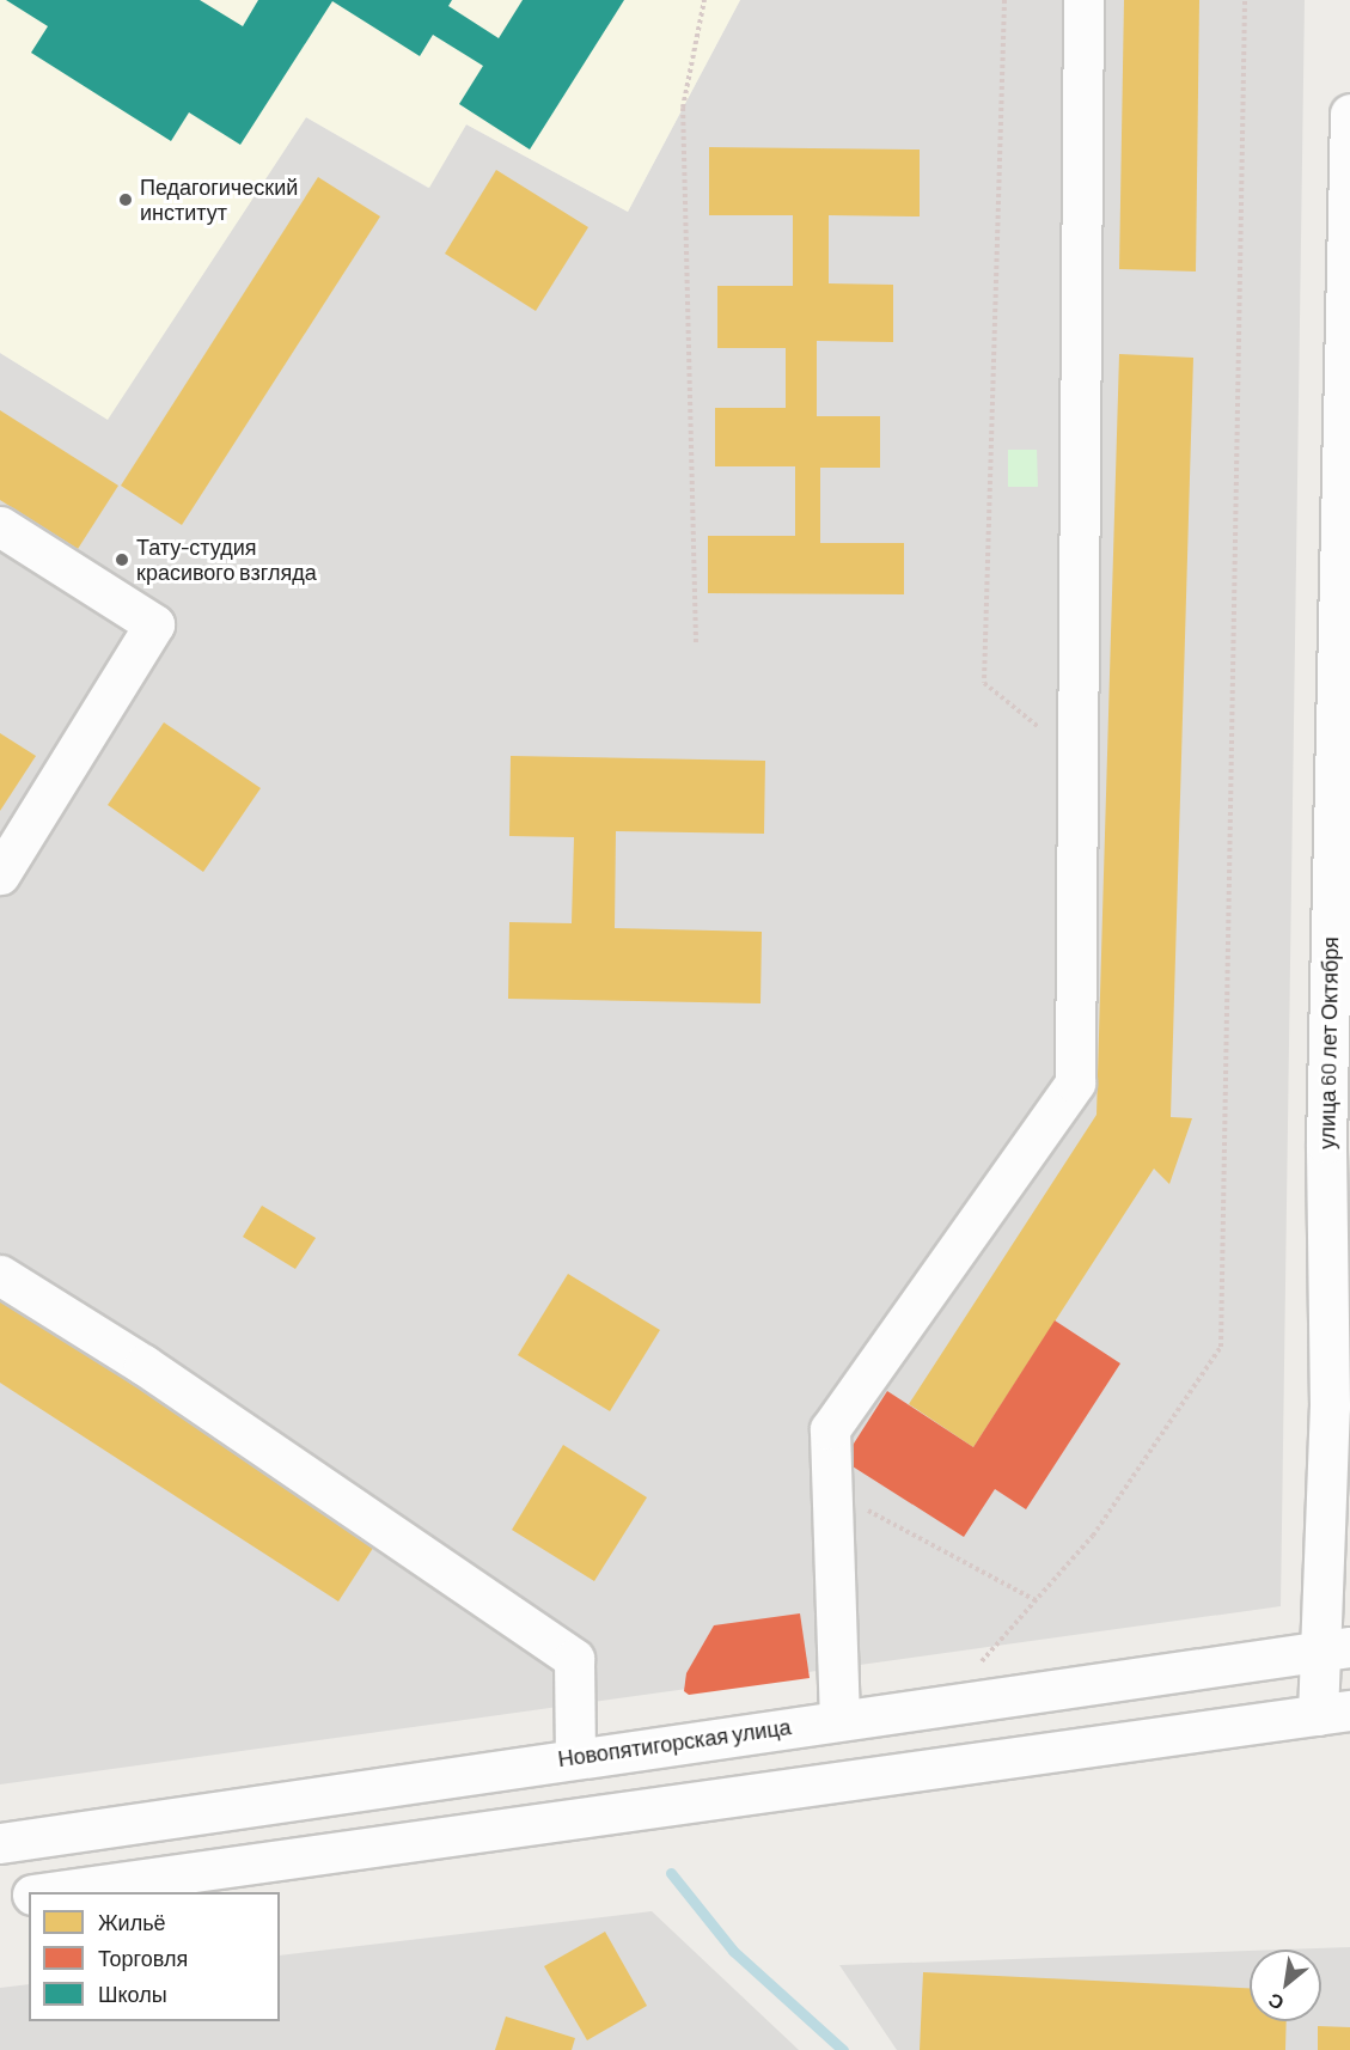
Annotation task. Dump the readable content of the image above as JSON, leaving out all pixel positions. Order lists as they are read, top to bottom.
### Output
{
  "streets": {
    "street": ["улица 60 лет Октября", "Новопятигорская улица"]
  },
  "crossings": [
    ["улица 60 лет Октября", "Новопятигорская улица"]
  ],
  "places": ["Педагогический институт", "Тату-студия красивого взгляда"],
  "legend": ["Жильё", "Торговля", "Школы"],
  "north": "bottom left"
}
